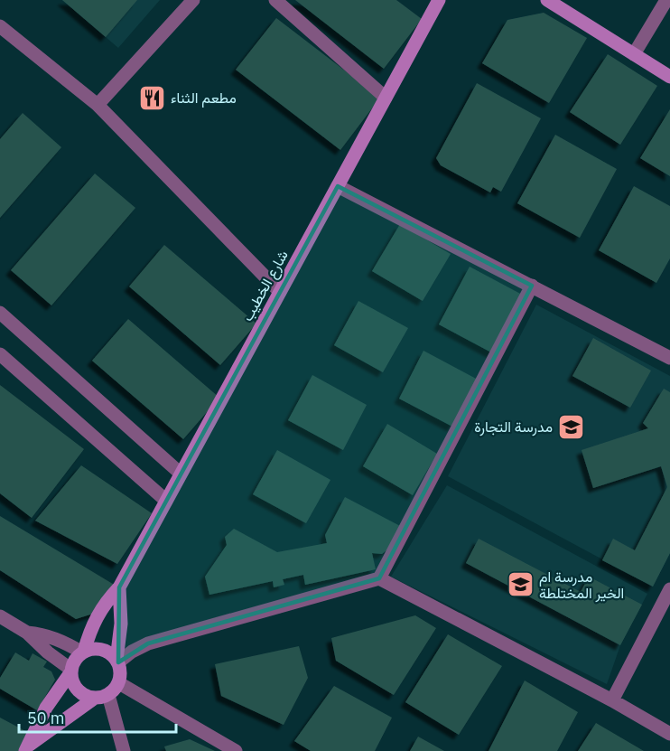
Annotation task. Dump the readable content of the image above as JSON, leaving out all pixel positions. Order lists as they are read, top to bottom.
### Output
{
  "streets": {
    "main road": ["شارع الخطيب"]
  },
  "places": {
    "restaurant": ["مطعم الثناء"],
    "school or university": ["مدرسة التجارة", "مدرسة ام الخير المختلطة"]
  },
  "scale_bar": "50 m"
}
